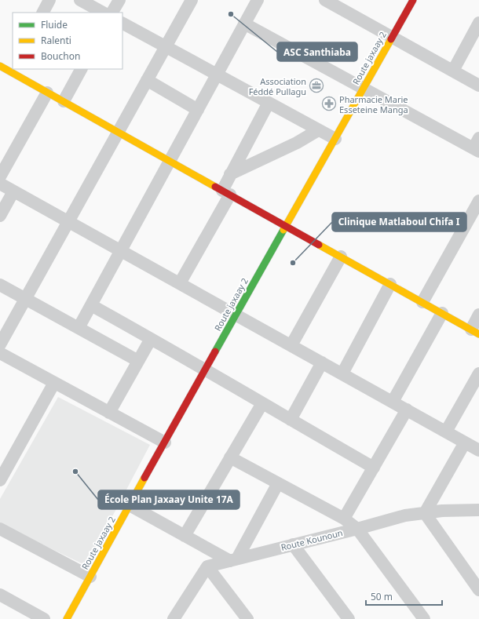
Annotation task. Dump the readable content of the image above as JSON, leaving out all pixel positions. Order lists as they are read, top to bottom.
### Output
{
  "streets": {
    "street": ["Route jaxaay 2", "Route Kounoun"]
  },
  "places": {
    "other": ["ASC Santhiaba", "Clinique Matlaboul Chifa I", "École Plan Jaxaay Unite 17A"],
    "office": ["Association Féddé Pullagu"],
    "pharmacy": ["Pharmacie Marie Esseteine Manga"]
  },
  "legend": ["Fluide", "Ralenti", "Bouchon"],
  "scale_bar": "50 m"
}
